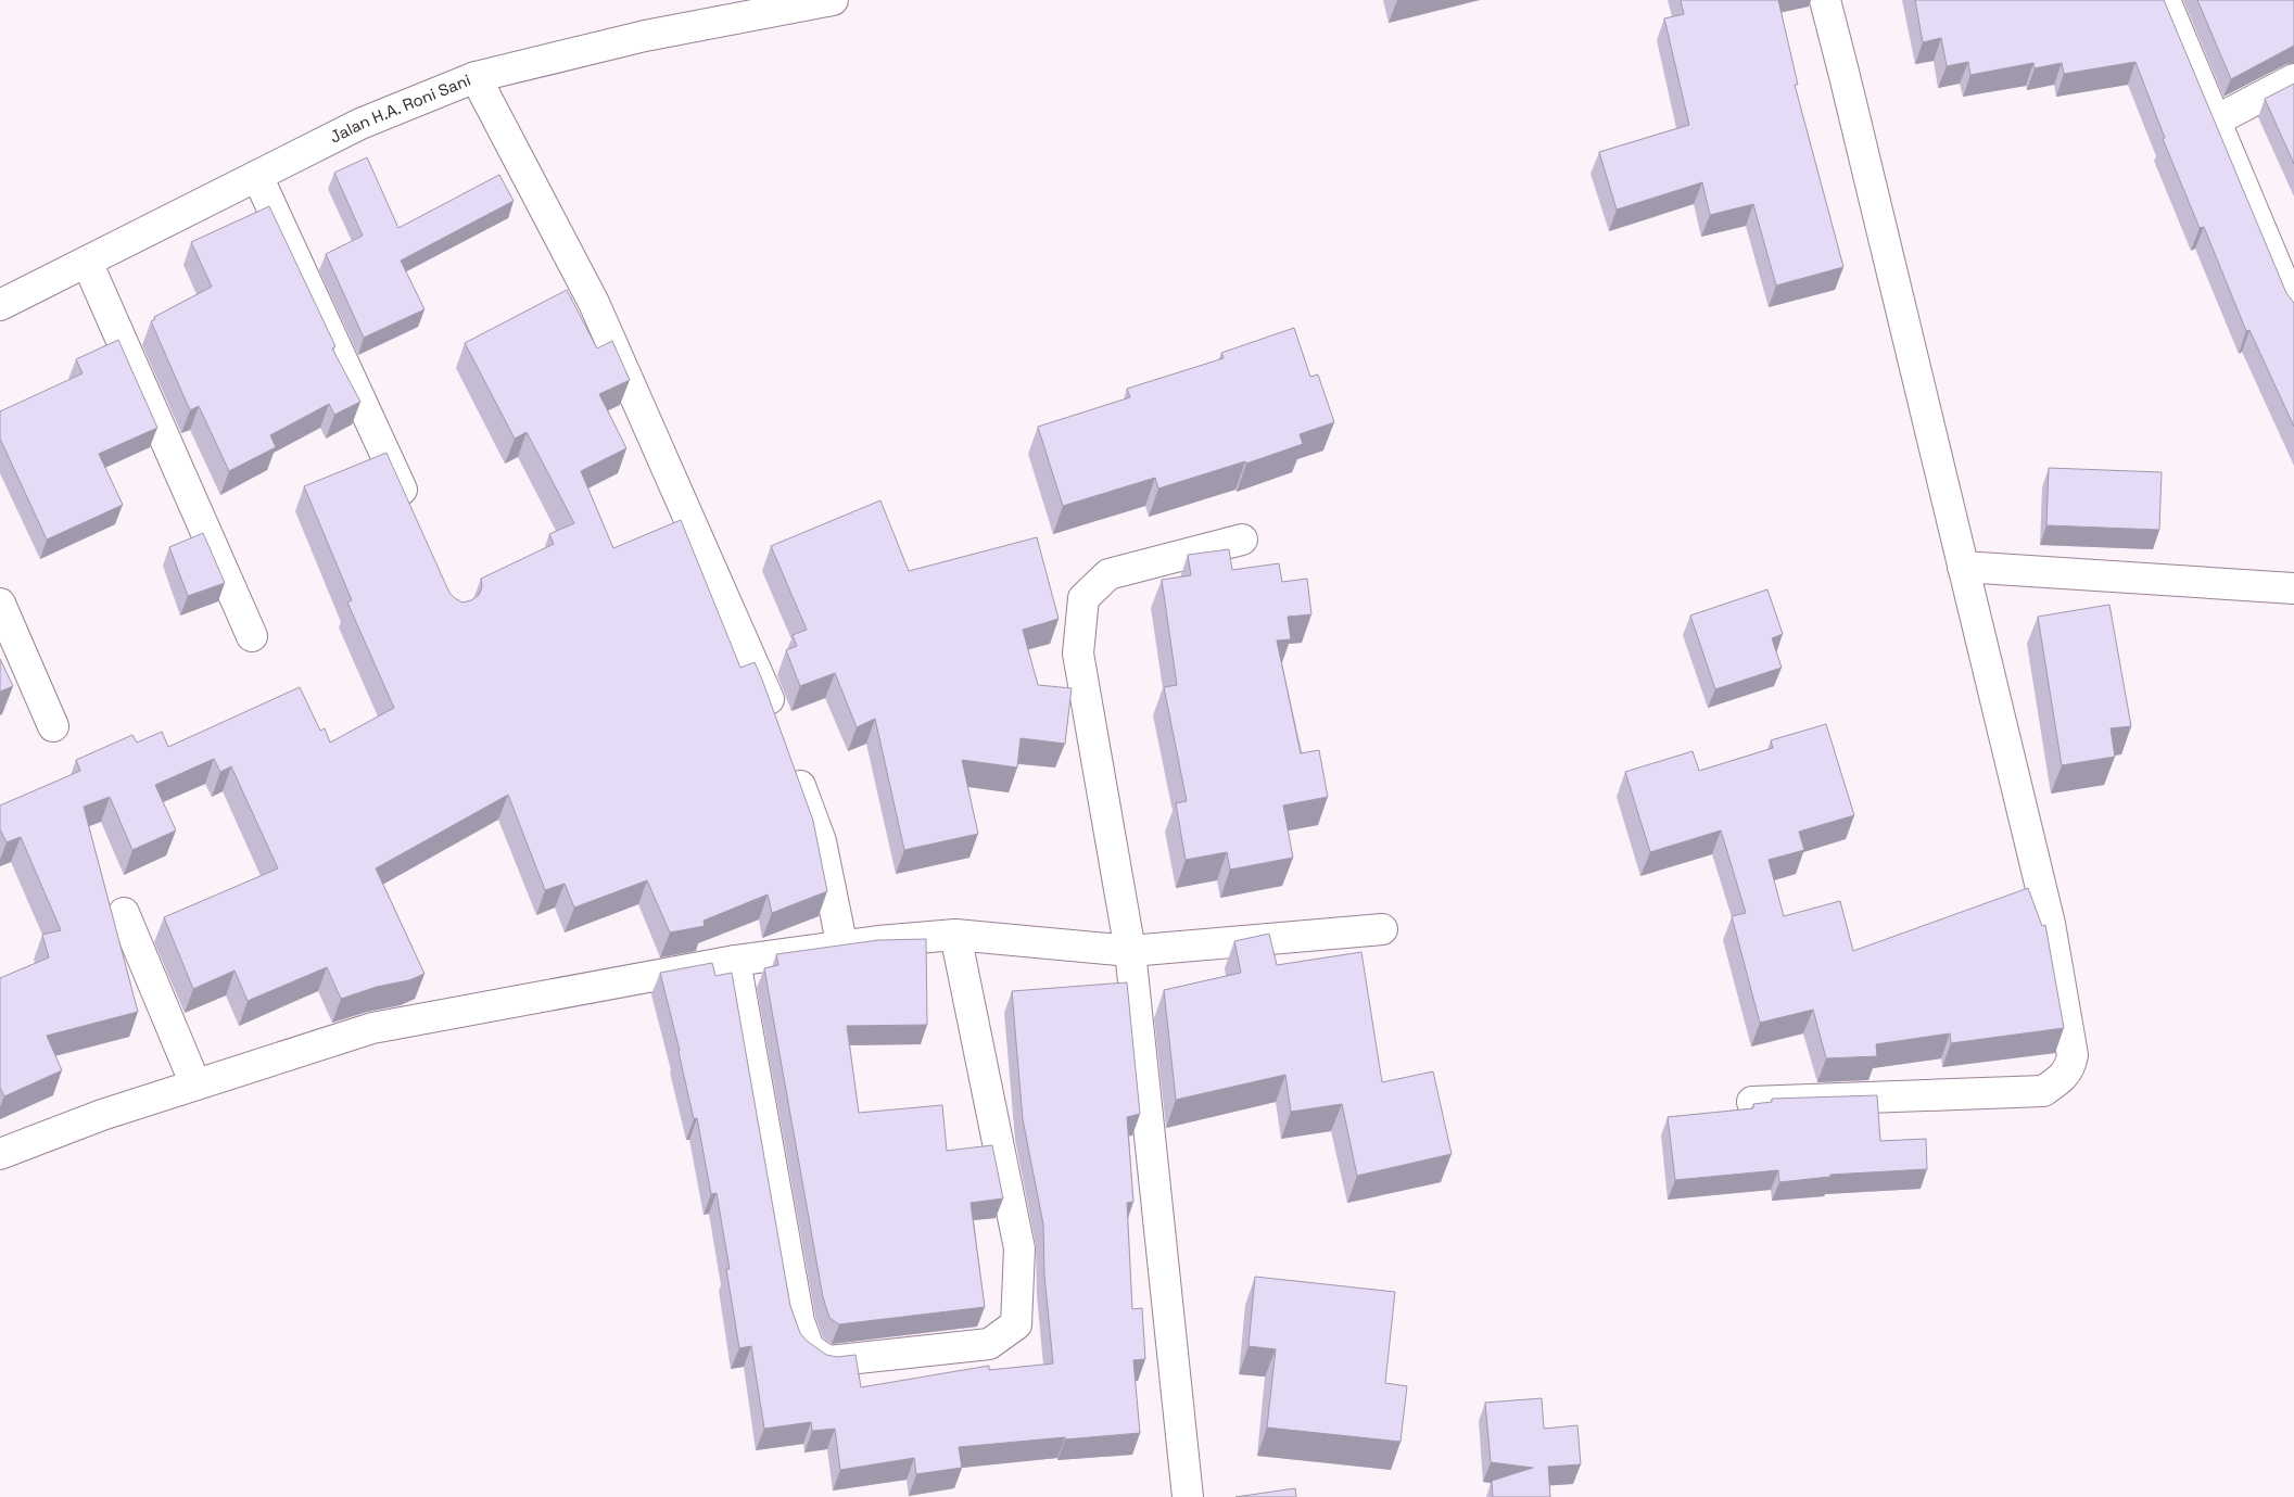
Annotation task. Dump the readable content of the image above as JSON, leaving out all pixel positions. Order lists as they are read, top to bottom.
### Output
{
  "streets": {
    "street": ["Jalan H.A. Roni Sani"]
  }
}
